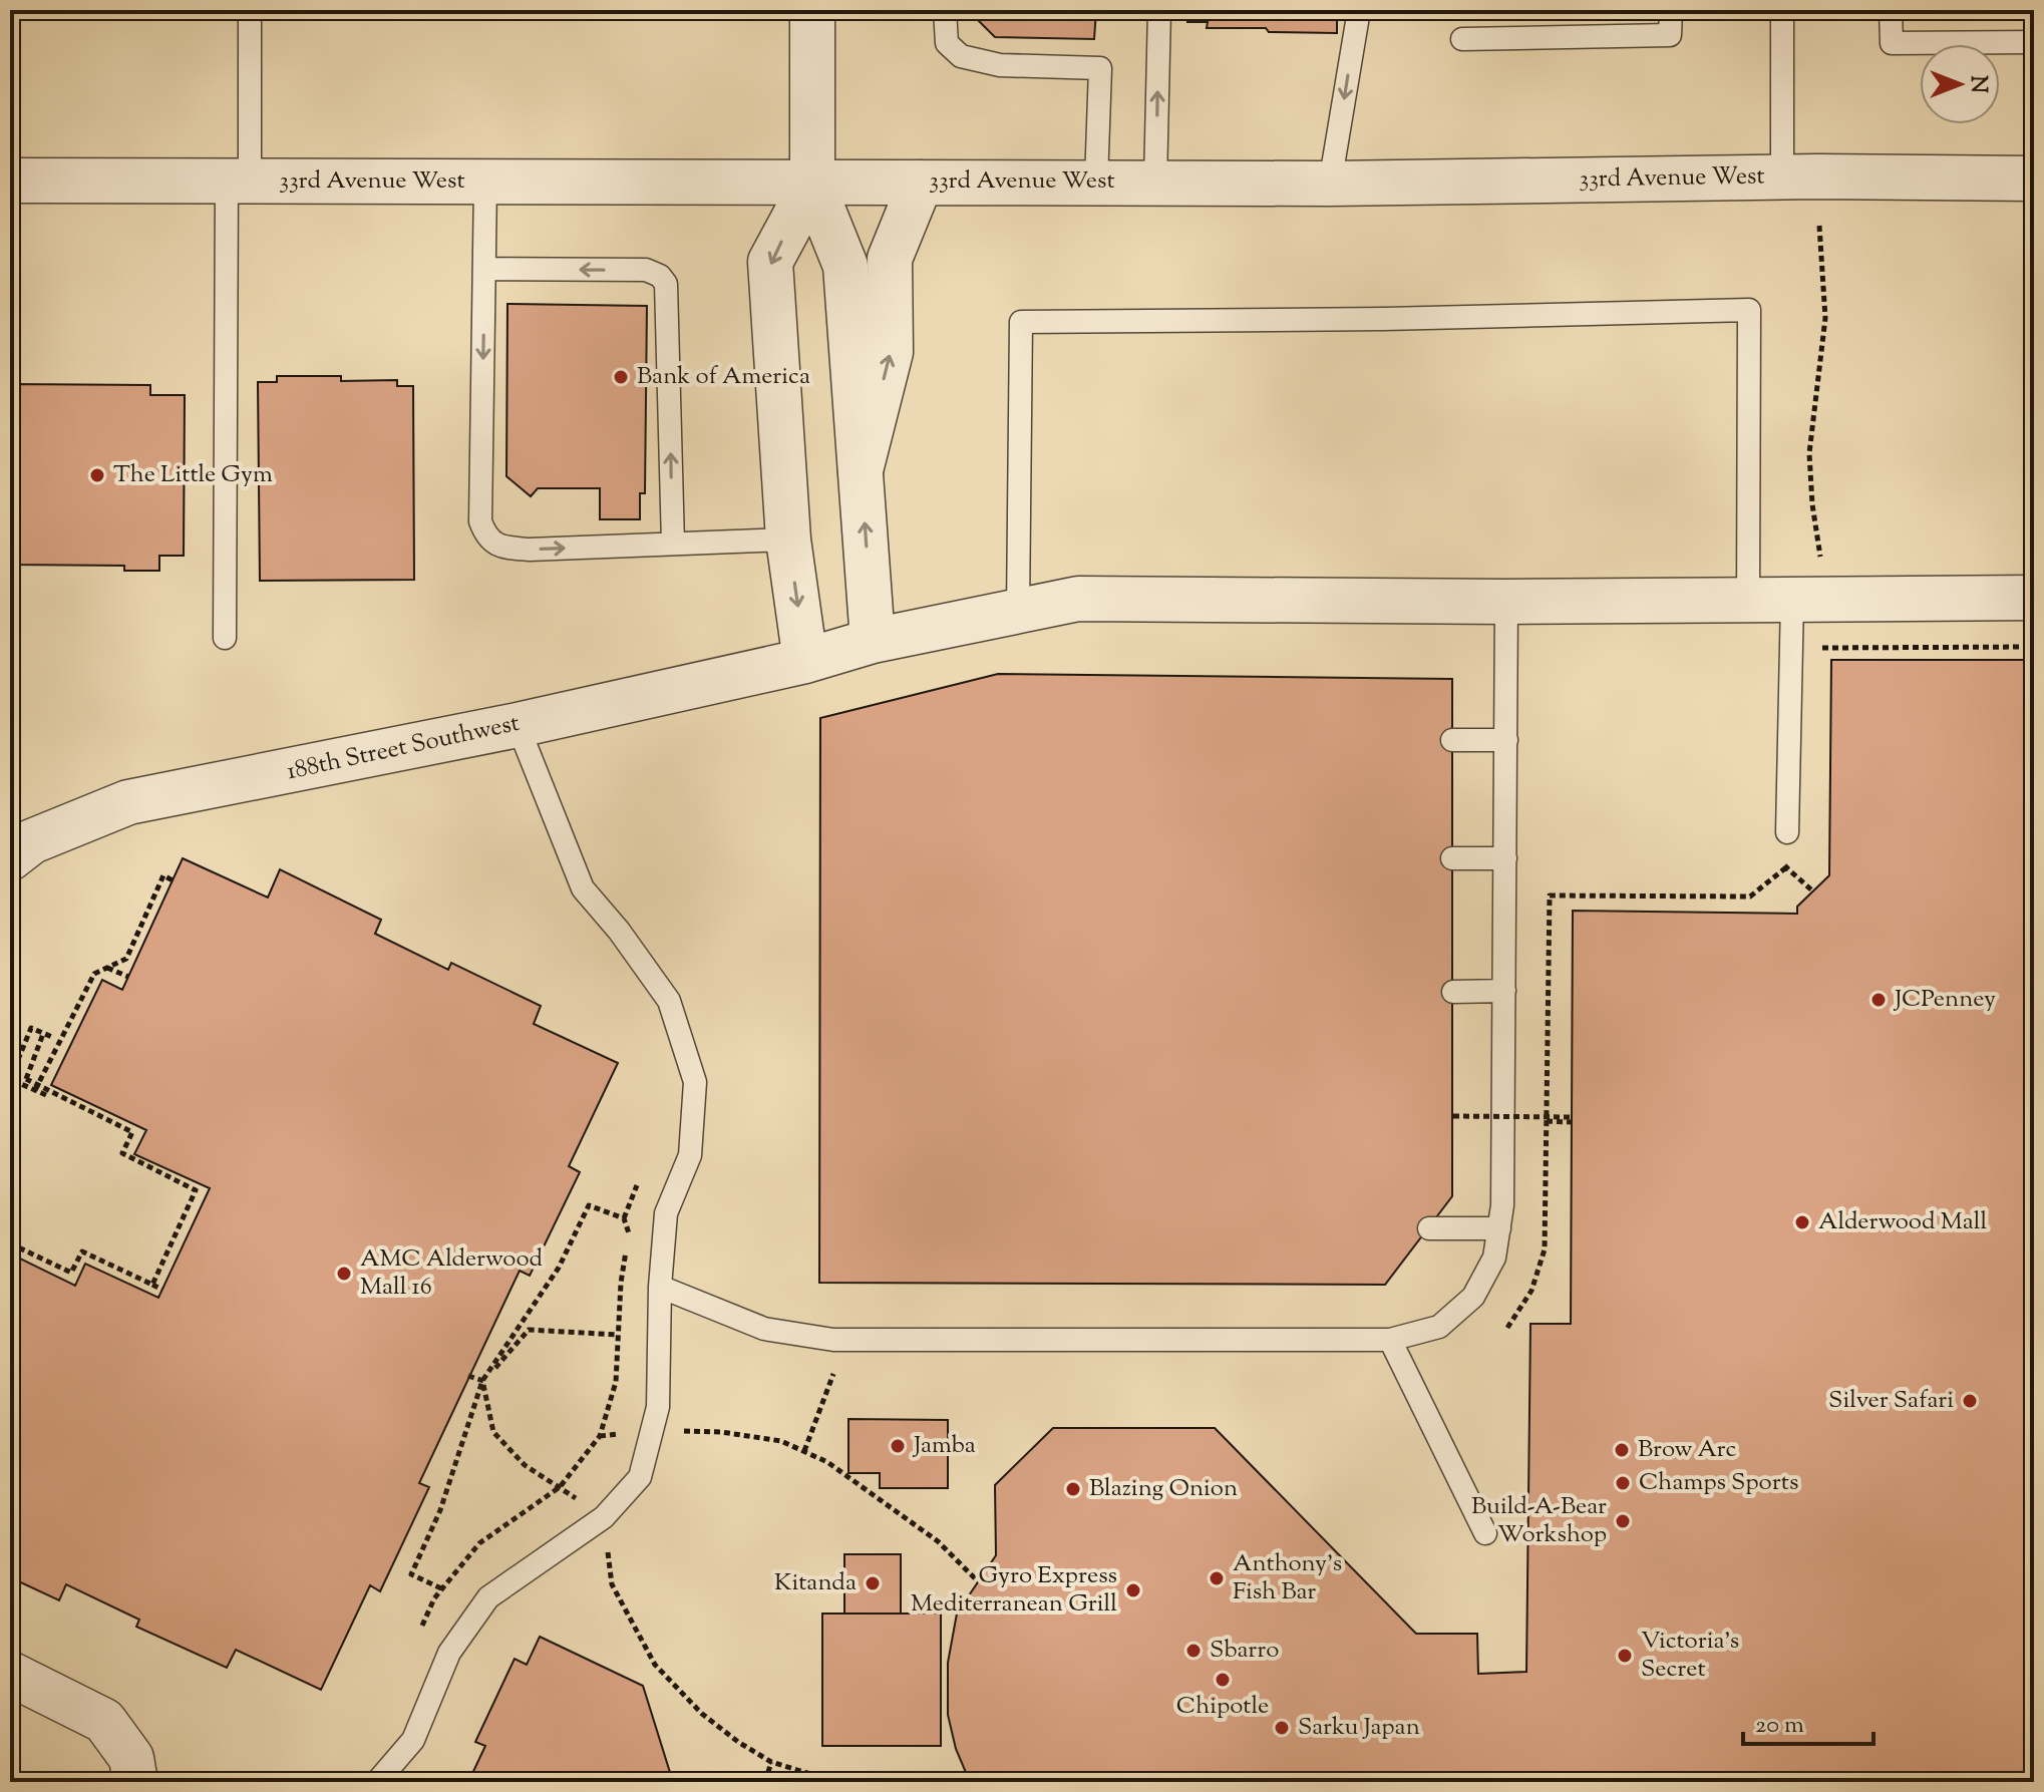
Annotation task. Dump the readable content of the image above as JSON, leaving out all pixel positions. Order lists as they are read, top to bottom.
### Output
{
  "streets": {
    "street": ["33rd Avenue West", "188th Street Southwest"]
  },
  "places": [
    "Bank of America",
    "The Little Gym",
    "JCPenney",
    "Alderwood Mall",
    "AMC Alderwood Mall 16",
    "Silver Safari",
    "Jamba",
    "Brow Arc",
    "Champs Sports",
    "Blazing Onion",
    "Build-A-Bear Workshop",
    "Anthony's Fish Bar",
    "Kitanda",
    "Gyro Express Mediterranean Grill",
    "Sbarro",
    "Victoria's Secret",
    "Chipotle",
    "Sarku Japan"
  ],
  "scale_bar": "20 m",
  "north": "right"
}
